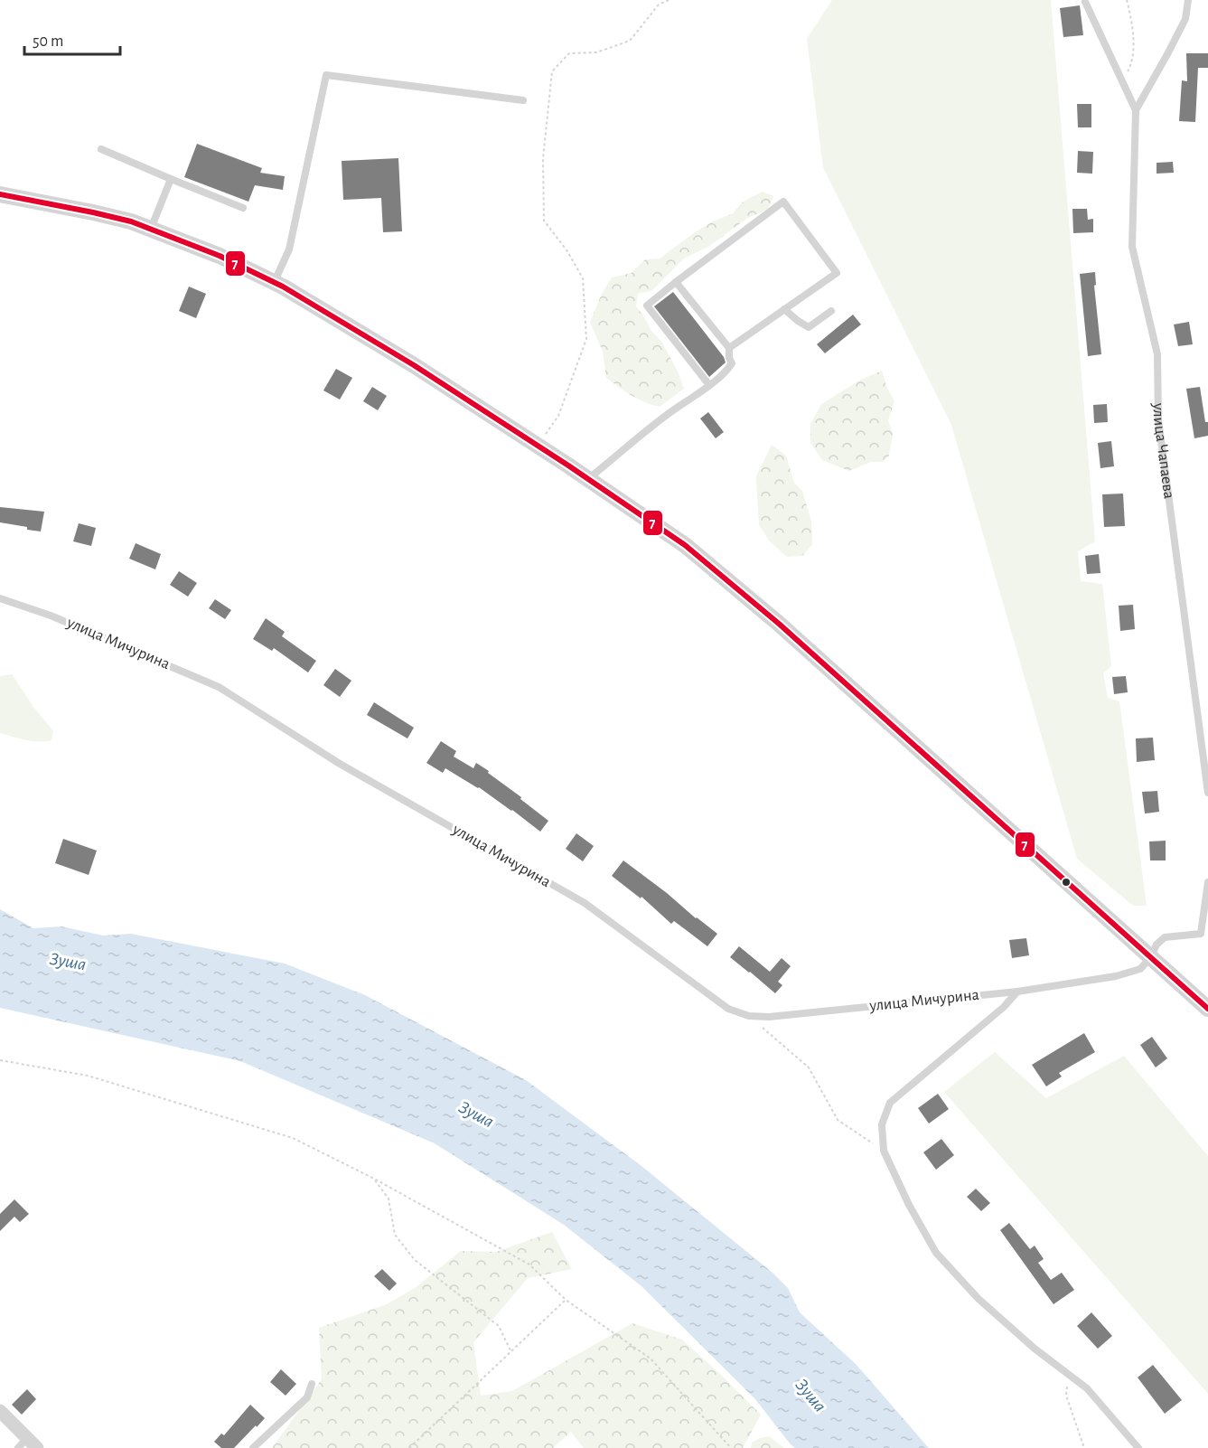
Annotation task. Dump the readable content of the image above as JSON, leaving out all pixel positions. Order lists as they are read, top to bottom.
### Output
{
  "streets": {
    "lane": ["улица Чапаева", "улица Мичурина"]
  },
  "water": ["Зуша"],
  "lines": ["transit line 7"],
  "scale_bar": "50 m"
}
